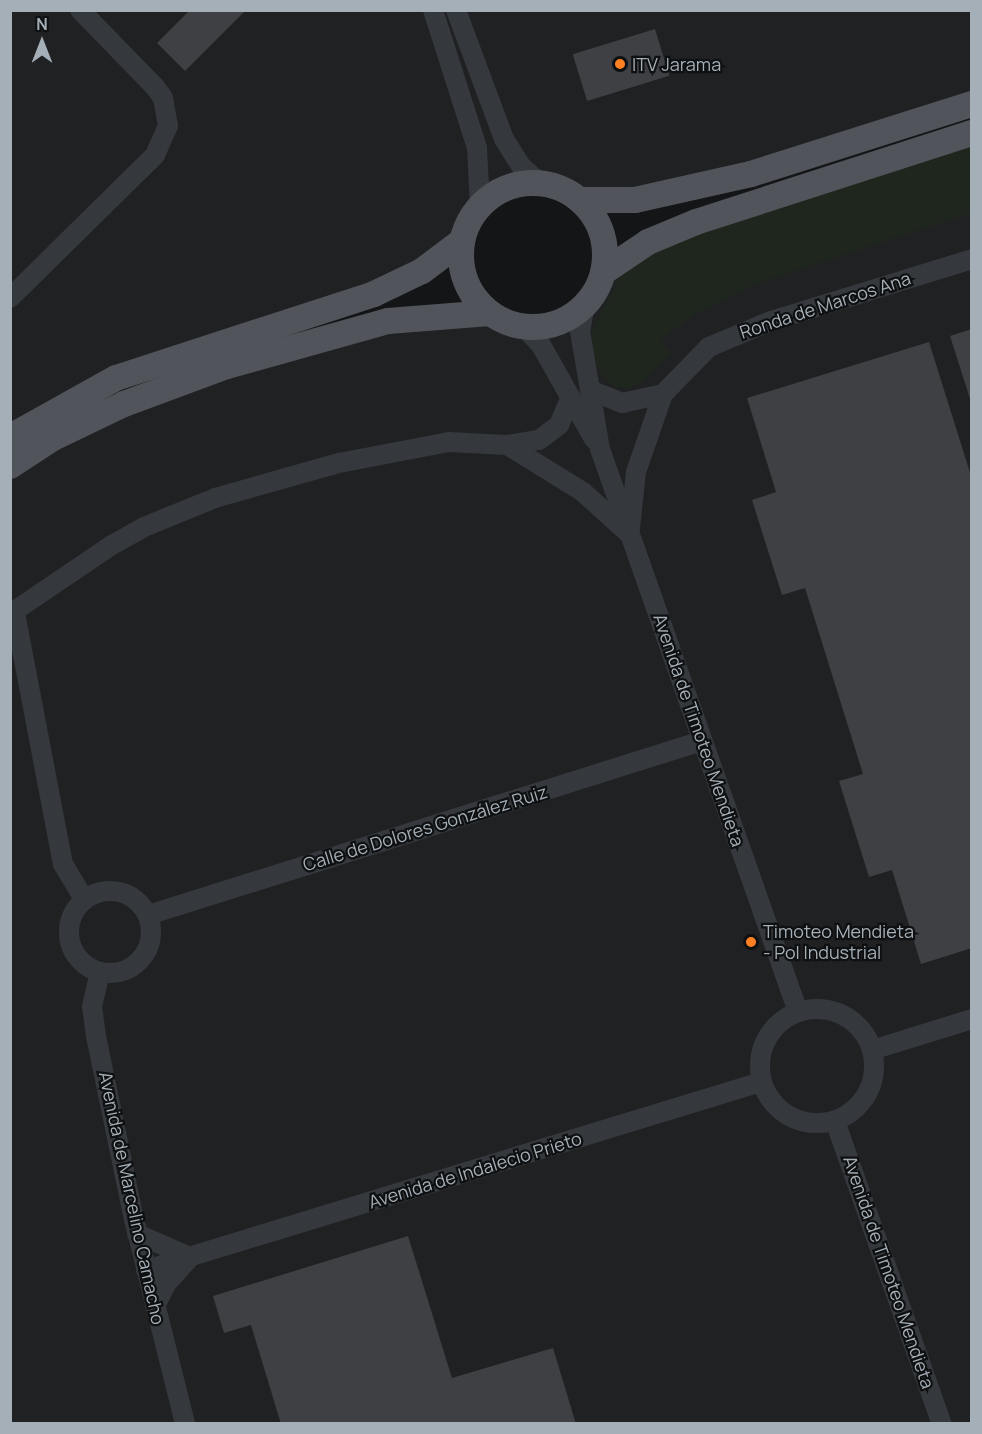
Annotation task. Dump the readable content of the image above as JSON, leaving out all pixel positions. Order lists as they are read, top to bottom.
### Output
{
  "streets": {
    "street": [
      "Ronda de Marcos Ana",
      "Avenida de Timoteo Mendieta",
      "Calle de Dolores González Ruiz",
      "Avenida de Indalecio Prieto",
      "Avenida de Marcelino Camacho"
    ]
  },
  "crossings": [
    ["Ronda de Marcos Ana", "Avenida de Timoteo Mendieta"],
    ["Avenida de Timoteo Mendieta", "Calle de Dolores González Ruiz"],
    ["Avenida de Timoteo Mendieta", "Avenida de Indalecio Prieto"],
    ["Calle de Dolores González Ruiz", "Avenida de Marcelino Camacho"],
    ["Avenida de Indalecio Prieto", "Avenida de Marcelino Camacho"]
  ],
  "places": ["ITV Jarama", "Timoteo Mendieta - Pol Industrial"],
  "north": "top"
}
